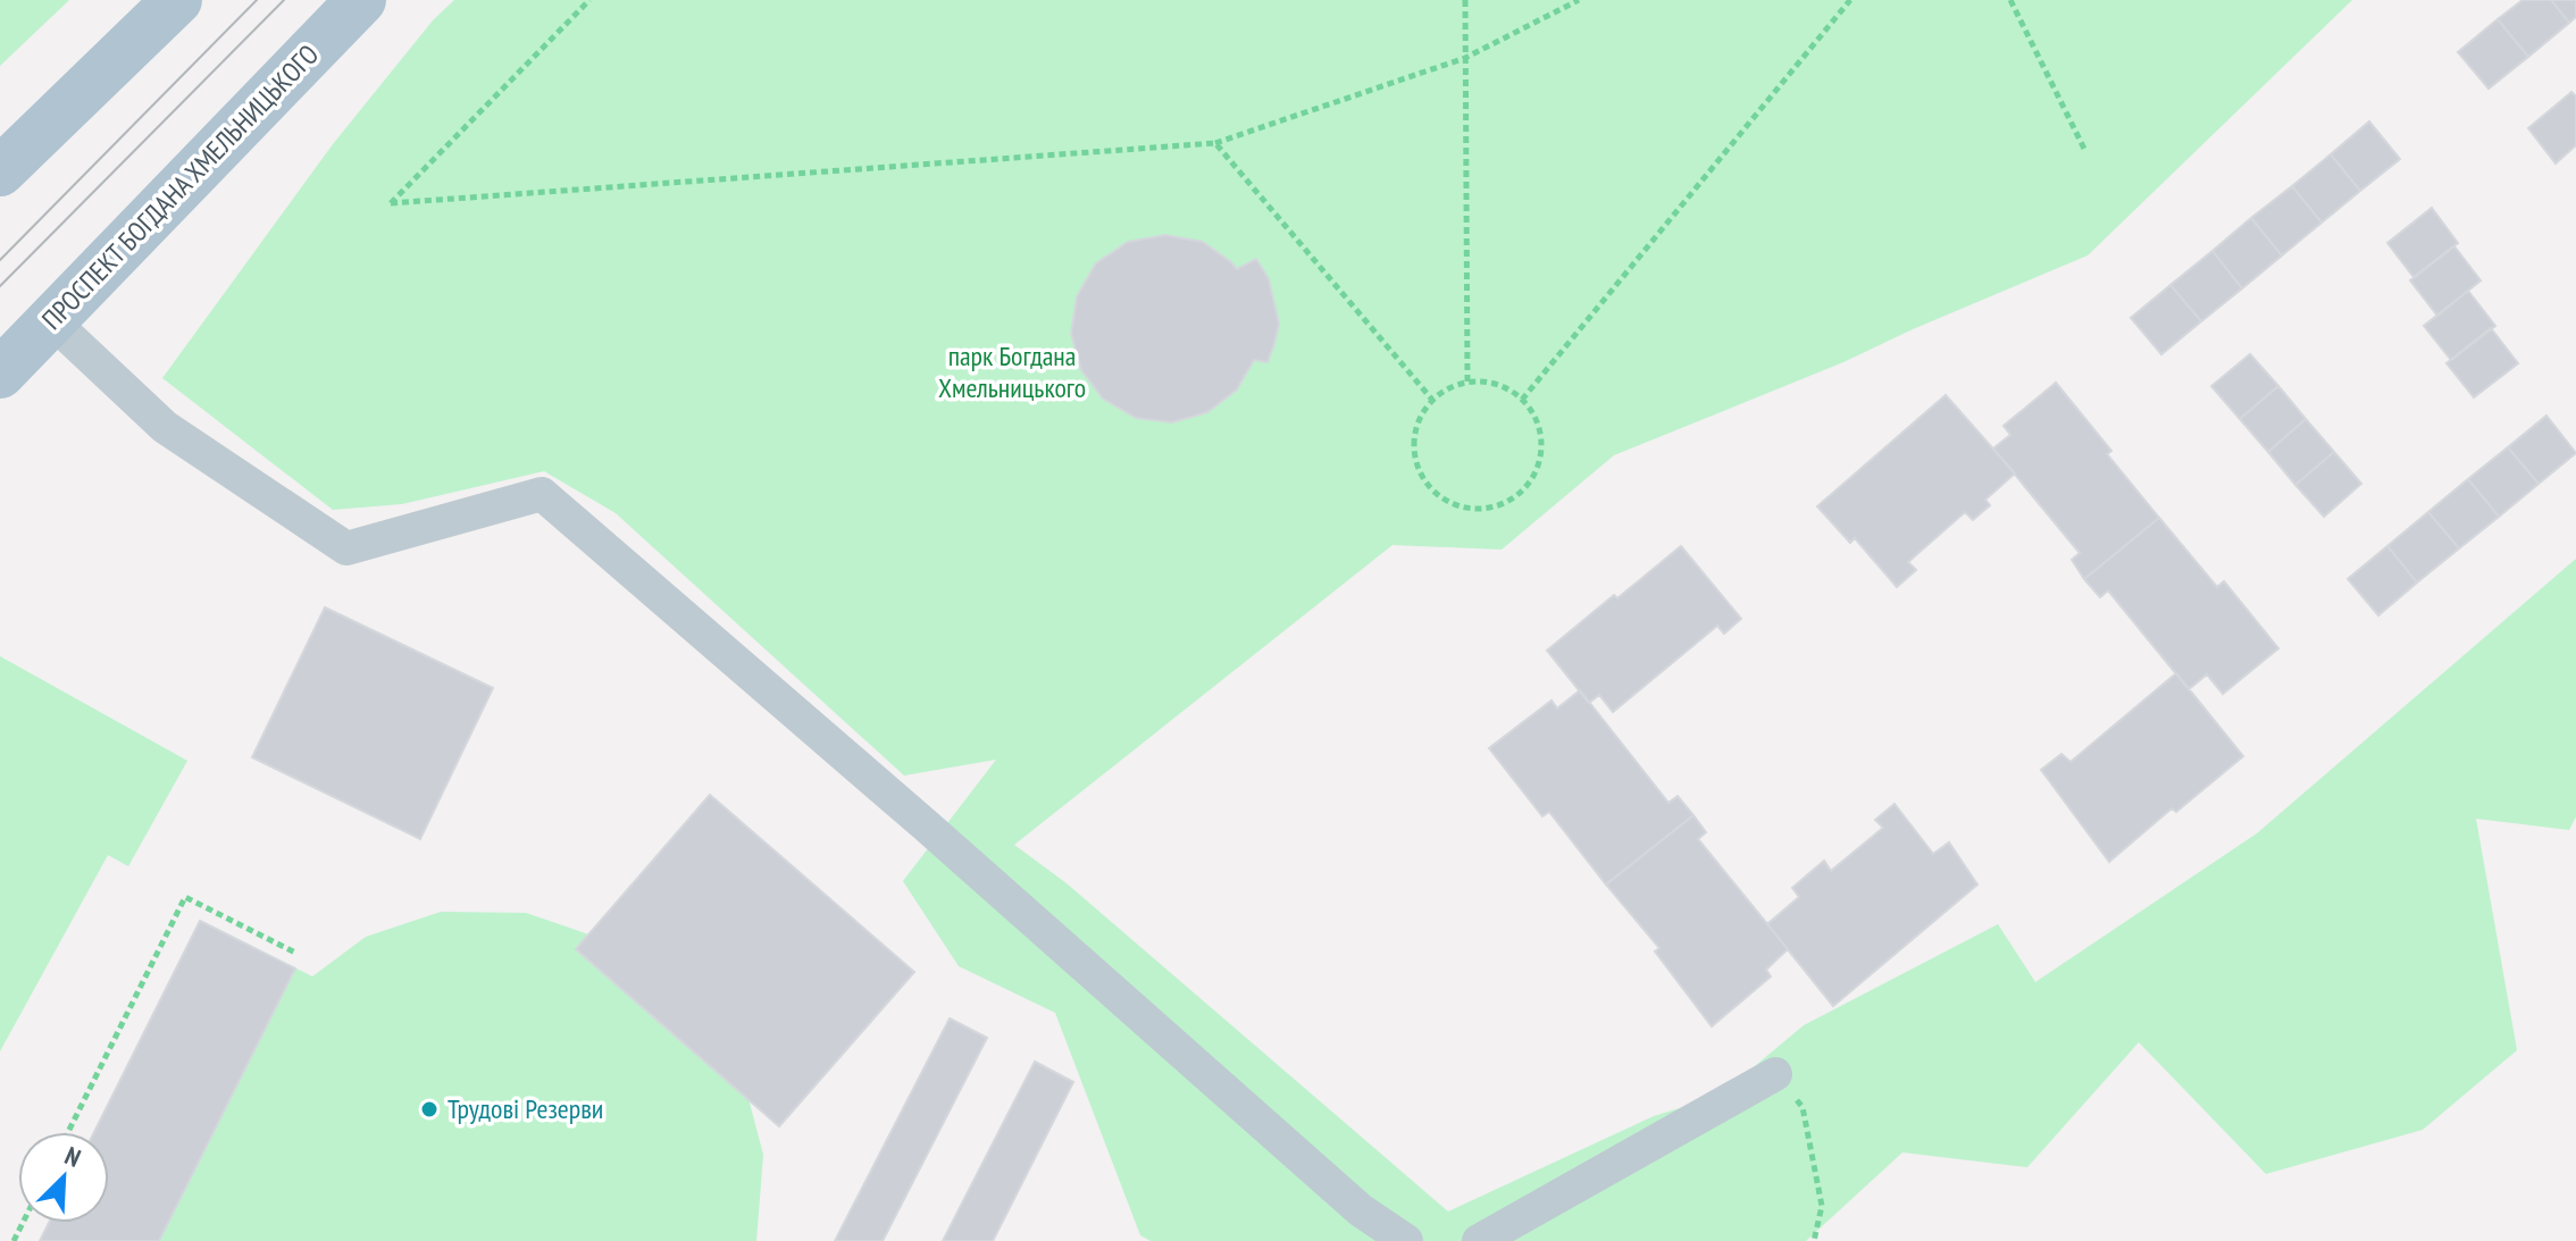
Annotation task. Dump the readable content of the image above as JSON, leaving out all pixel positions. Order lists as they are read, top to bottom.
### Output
{
  "streets": {
    "main road": ["ПРОСПЕКТ БОГДАНА ХМЕЛЬНИЦЬКОГО"]
  },
  "parks": ["парк Богдана Хмельницького"],
  "places": ["Трудові Резерви"],
  "north": "top right"
}
